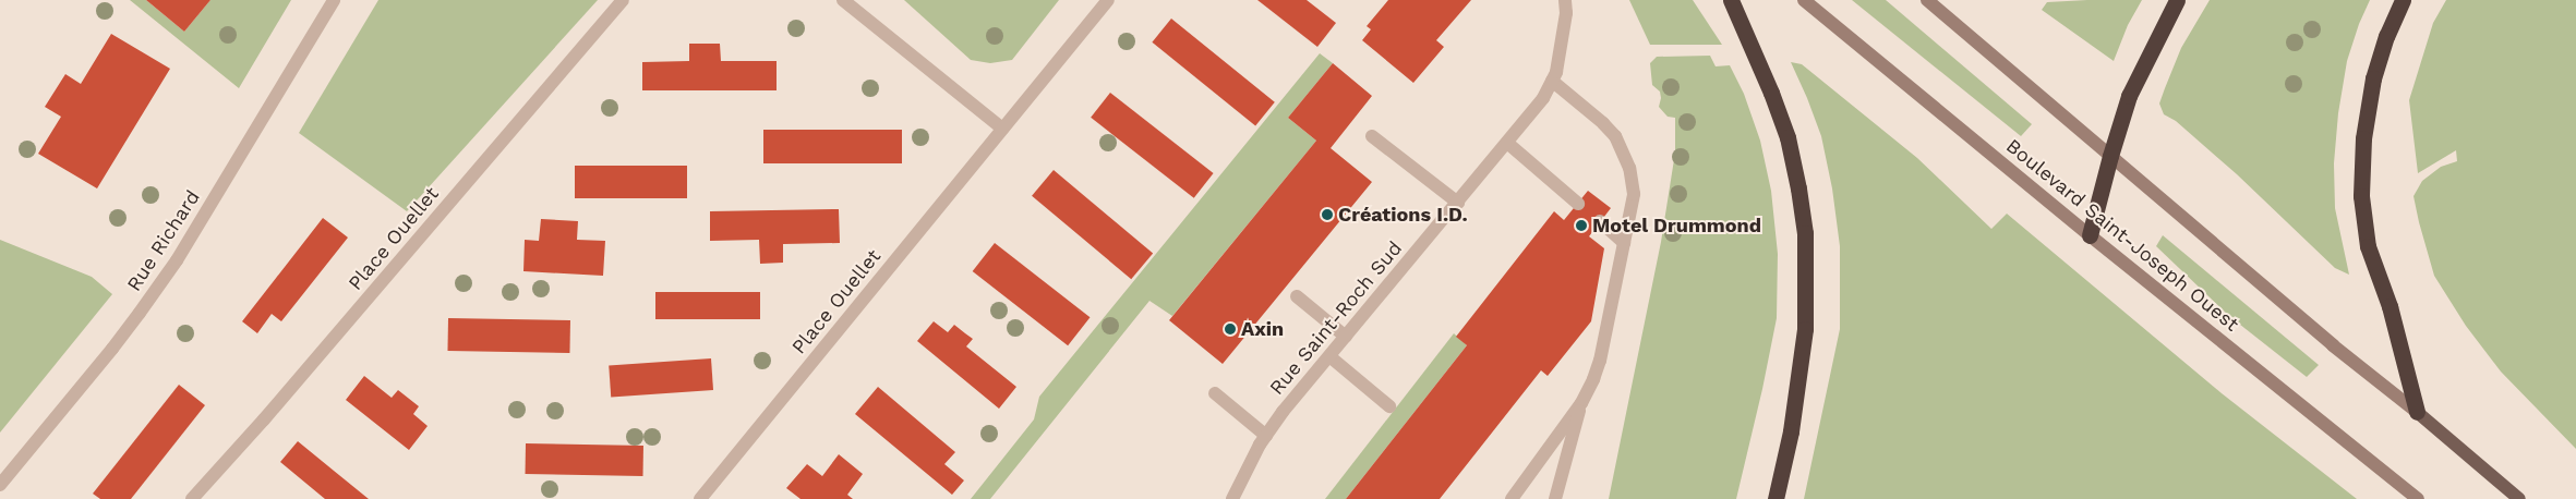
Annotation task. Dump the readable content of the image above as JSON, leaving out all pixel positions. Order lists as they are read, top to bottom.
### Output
{
  "streets": {
    "main road": ["Boulevard Saint-Joseph Ouest"],
    "street": ["Place Ouellet", "Rue Richard", "Rue Saint-Roch Sud"]
  },
  "places": ["Créations I.D.", "Motel Drummond", "Axin"]
}
